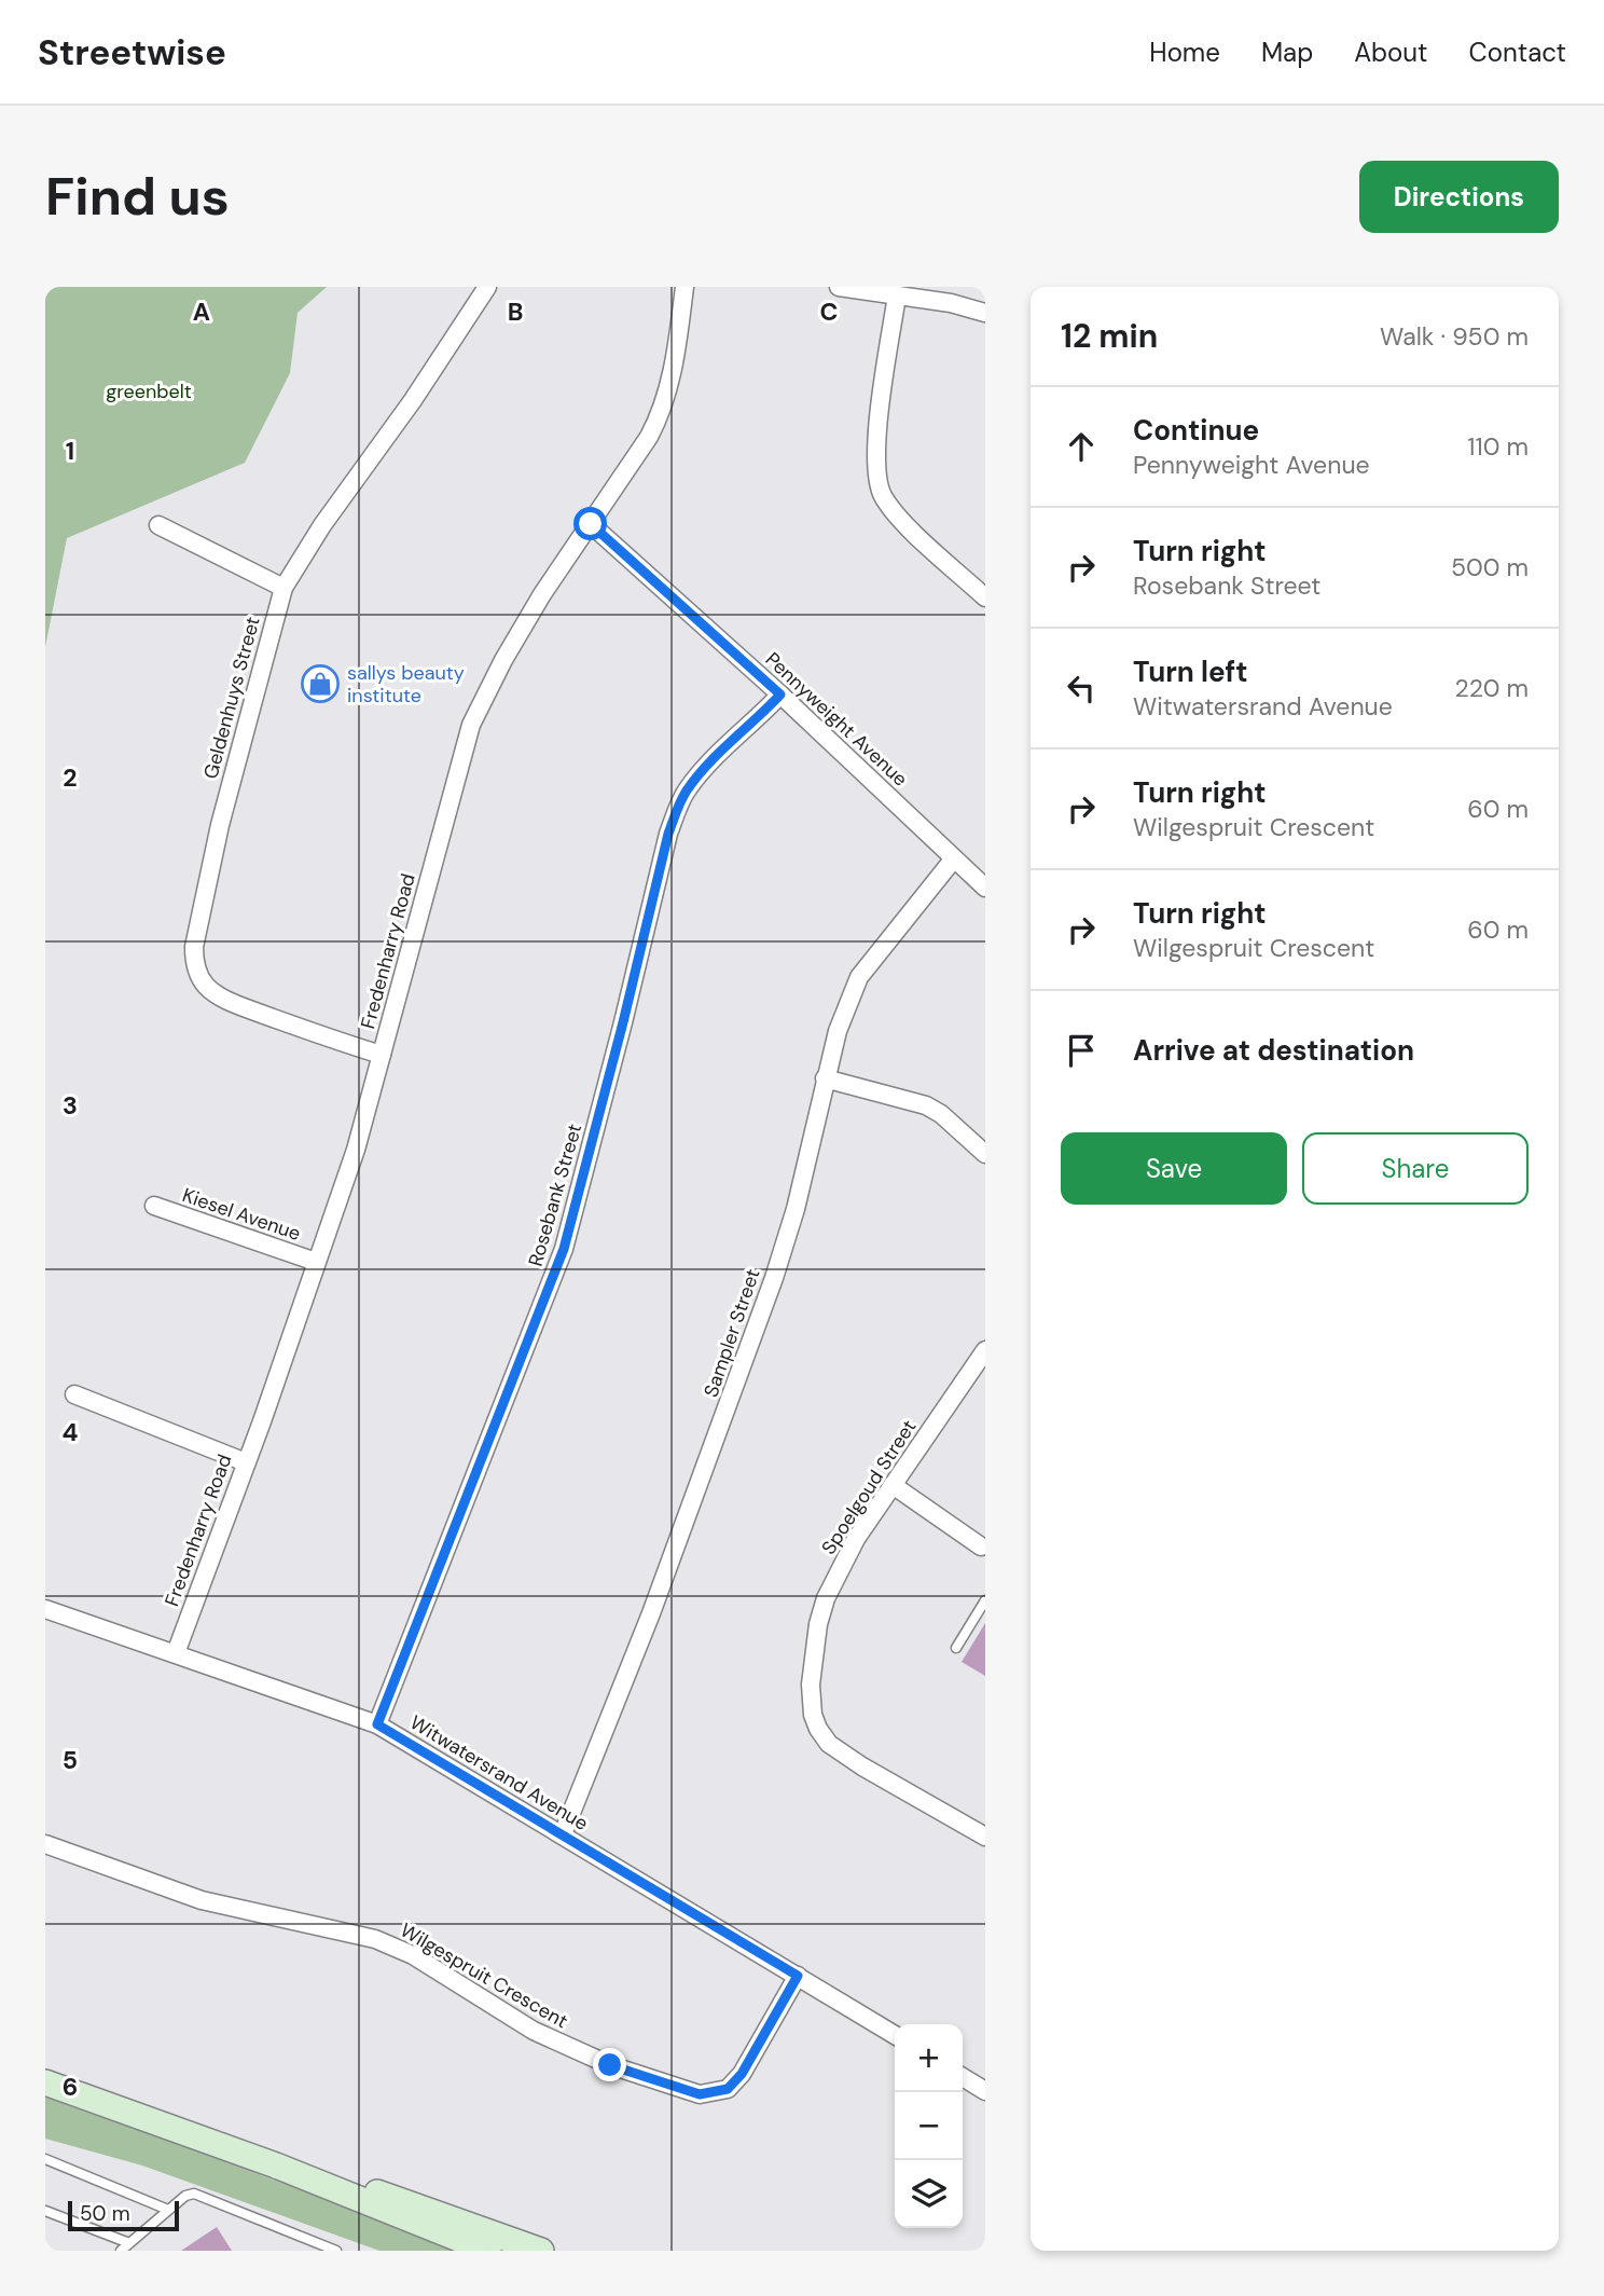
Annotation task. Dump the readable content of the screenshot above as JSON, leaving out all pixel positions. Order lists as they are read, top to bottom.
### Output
{
  "streets": {
    "street": [
      "Geldenhuys Street",
      "Pennyweight Avenue",
      "Fredenharry Road",
      "Rosebank Street",
      "Kiesel Avenue",
      "Sampler Street",
      "Spoelgoud Street",
      "Witwatersrand Avenue",
      "Wilgespruit Crescent"
    ]
  },
  "crossings": [
    ["Geldenhuys Street", "Fredenharry Road"],
    ["Pennyweight Avenue", "Fredenharry Road"],
    ["Pennyweight Avenue", "Rosebank Street"],
    ["Pennyweight Avenue", "Sampler Street"],
    ["Fredenharry Road", "Kiesel Avenue"],
    ["Fredenharry Road", "Witwatersrand Avenue"],
    ["Rosebank Street", "Witwatersrand Avenue"],
    ["Sampler Street", "Witwatersrand Avenue"],
    ["Witwatersrand Avenue", "Wilgespruit Crescent"]
  ],
  "parks": ["greenbelt"],
  "places": {
    "shop": ["sallys beauty institute"]
  },
  "scale_bar": "50 m",
  "page": {
    "header": "Streetwise",
    "nav": [
      "Home",
      "Map",
      "About",
      "Contact"
    ],
    "buttons": [
      "Directions",
      ["Save", "Share"]
    ],
    "title": "Find us",
    "heading": ["12 min", "Walk · 950 m"],
    "list": [
      ["Continue", "Pennyweight Avenue", "110 m"],
      ["Turn right", "Rosebank Street", "500 m"],
      ["Turn left", "Witwatersrand Avenue", "220 m"],
      ["Turn right", "Wilgespruit Crescent", "60 m"],
      ["Turn right", "Wilgespruit Crescent", "60 m"],
      "Arrive at destination"
    ],
    "map_buttons": ["+", "−"],
    "scale": "50 m"
  },
  "grid": {
    "columns": ["A", "B", "C"],
    "rows": [
      "1",
      "2",
      "3",
      "4",
      "5",
      "6"
    ]
  }
}
